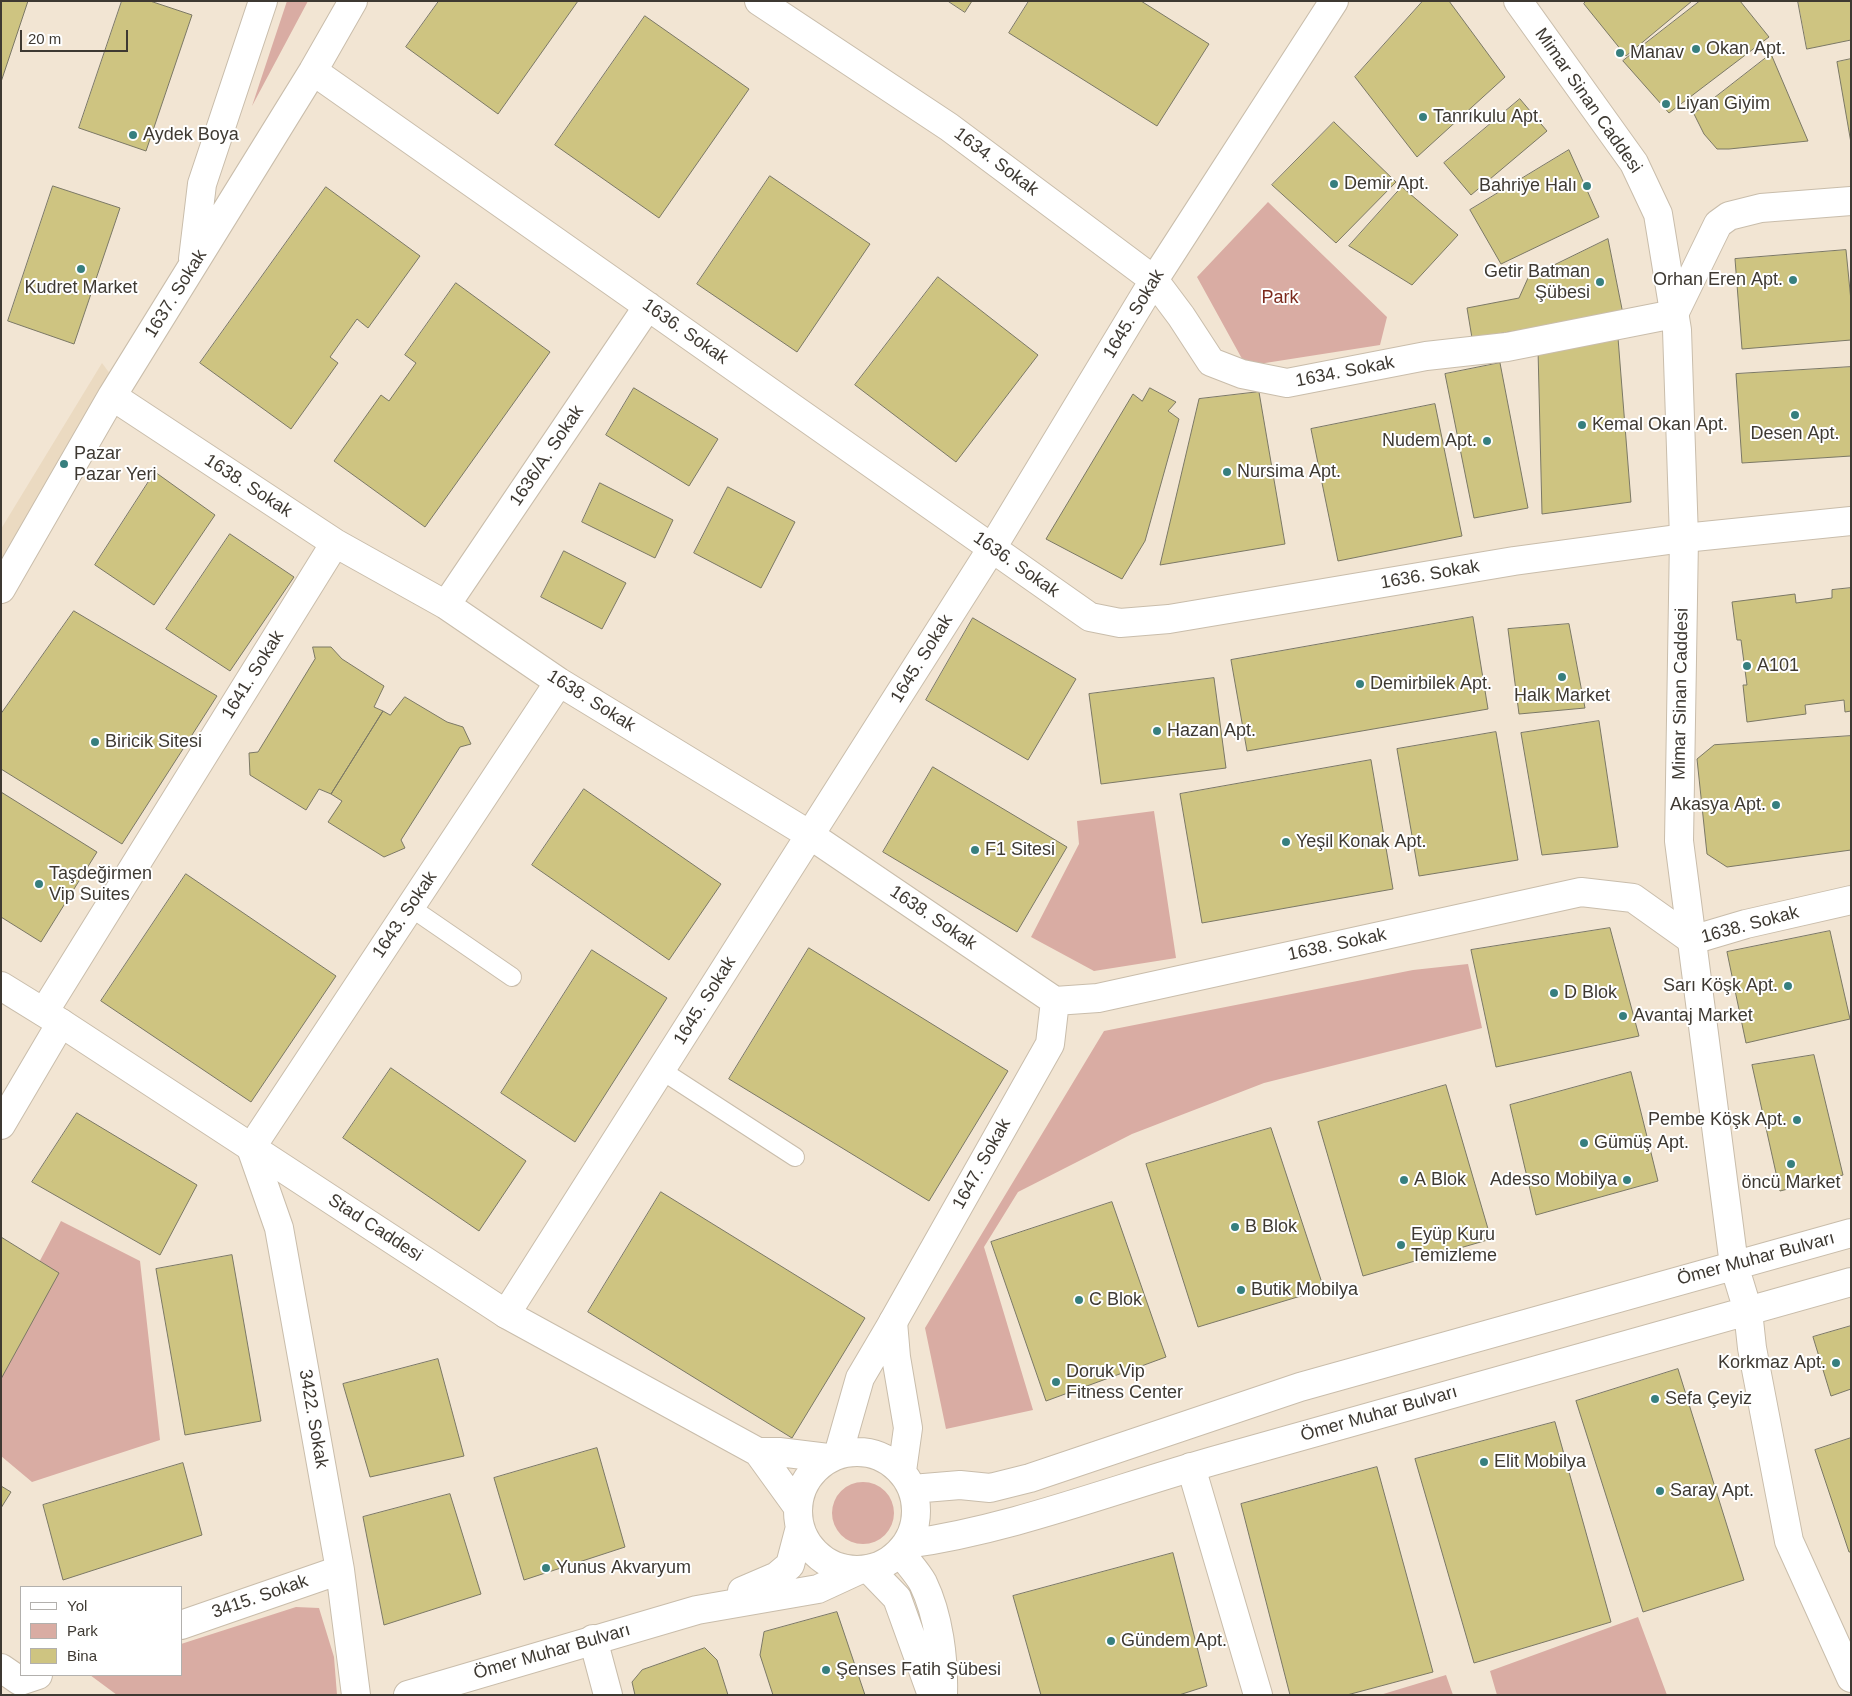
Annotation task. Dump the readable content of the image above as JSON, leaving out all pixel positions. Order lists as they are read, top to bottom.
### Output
{
  "streets": {
    "street": [
      "Mimar Sinan Caddesi",
      "1634. Sokak",
      "1637. Sokak",
      "1645. Sokak",
      "1636. Sokak",
      "1636/A. Sokak",
      "1638. Sokak",
      "1641. Sokak",
      "1643. Sokak",
      "1647. Sokak",
      "Stad Caddesi",
      "Ömer Muhar Bulvarı",
      "3422. Sokak",
      "3415. Sokak"
    ]
  },
  "crossings": [
    ["Mimar Sinan Caddesi", "1634. Sokak"],
    ["Mimar Sinan Caddesi", "1636. Sokak"],
    ["Mimar Sinan Caddesi", "1638. Sokak"],
    ["Mimar Sinan Caddesi", "Ömer Muhar Bulvarı"],
    ["1634. Sokak", "1645. Sokak"],
    ["1637. Sokak", "1636. Sokak"],
    ["1637. Sokak", "1638. Sokak"],
    ["1645. Sokak", "1636. Sokak"],
    ["1645. Sokak", "1638. Sokak"],
    ["1645. Sokak", "Stad Caddesi"],
    ["1636. Sokak", "1636/A. Sokak"],
    ["1636/A. Sokak", "1638. Sokak"],
    ["1638. Sokak", "1641. Sokak"],
    ["1638. Sokak", "1643. Sokak"],
    ["1638. Sokak", "1647. Sokak"],
    ["1641. Sokak", "Stad Caddesi"],
    ["1643. Sokak", "Stad Caddesi"],
    ["1643. Sokak", "3422. Sokak"],
    ["1647. Sokak", "Ömer Muhar Bulvarı"],
    ["Stad Caddesi", "3422. Sokak"],
    ["3422. Sokak", "3415. Sokak"]
  ],
  "parks": ["Park"],
  "places": [
    "Okan Apt.",
    "Manav",
    "Liyan Giyim",
    "Tanrıkulu Apt.",
    "Aydek Boya",
    "Demir Apt.",
    "Bahriye Halı",
    "Kudret Market",
    "Orhan Eren Apt.",
    "Getir Batman Şübesi",
    "Desen Apt.",
    "Kemal Okan Apt.",
    "Nudem Apt.",
    "Pazar Pazar Yeri",
    "Nursima Apt.",
    "A101",
    "Halk Market",
    "Demirbilek Apt.",
    "Hazan Apt.",
    "Biricik Sitesi",
    "Akasya Apt.",
    "Yeşil Konak Apt.",
    "F1 Sitesi",
    "Taşdeğirmen Vip Suites",
    "Sarı Köşk Apt.",
    "D Blok",
    "Avantaj Market",
    "Pembe Köşk Apt.",
    "Gümüş Apt.",
    "öncü Market",
    "A Blok",
    "Adesso Mobilya",
    "B Blok",
    "Eyüp Kuru Temizleme",
    "Butik Mobilya",
    "C Blok",
    "Korkmaz Apt.",
    "Doruk Vip Fitness Center",
    "Sefa Çeyiz",
    "Elit Mobilya",
    "Saray Apt.",
    "Yunus Akvaryum",
    "Gündem Apt.",
    "Şenses Fatih Şübesi"
  ],
  "legend": ["Yol", "Park", "Bina"],
  "scale_bar": "20 m"
}
